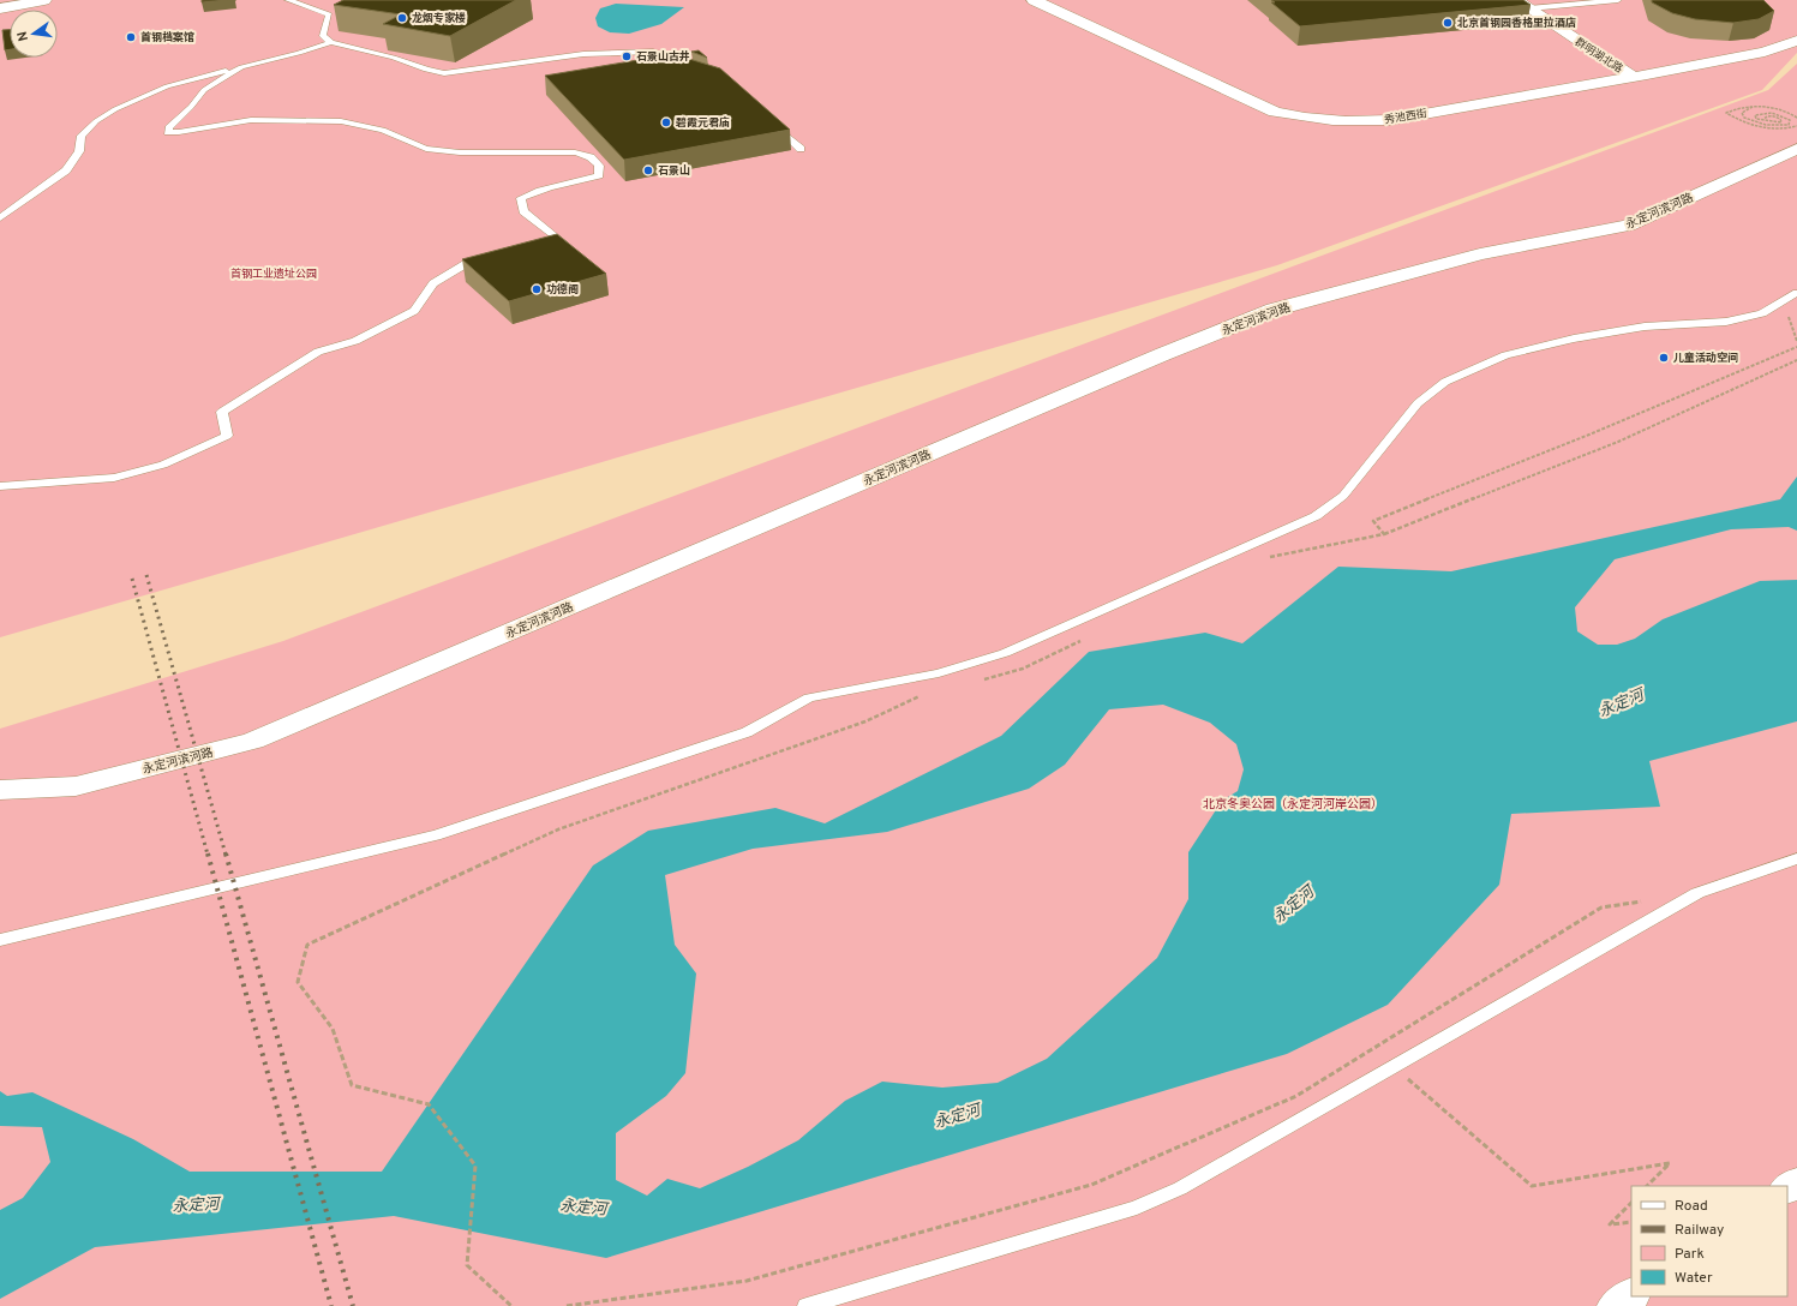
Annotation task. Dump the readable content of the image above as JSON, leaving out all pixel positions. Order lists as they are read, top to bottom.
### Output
{
  "streets": {
    "street": ["群明湖北路", "秀池西街", "永定河滨河路"]
  },
  "crossings": [
    ["群明湖北路", "秀池西街"]
  ],
  "water": ["永定河"],
  "parks": ["首钢工业遗址公园", "北京冬奥公园（永定河河岸公园）"],
  "places": [
    "龙烟专家楼",
    "北京首钢园香格里拉酒店",
    "首钢档案馆",
    "石景山古井",
    "碧霞元君庙",
    "石景山",
    "功德阁",
    "儿童活动空间"
  ],
  "legend": [
    "Road",
    "Railway",
    "Park",
    "Water"
  ],
  "north": "left"
}
